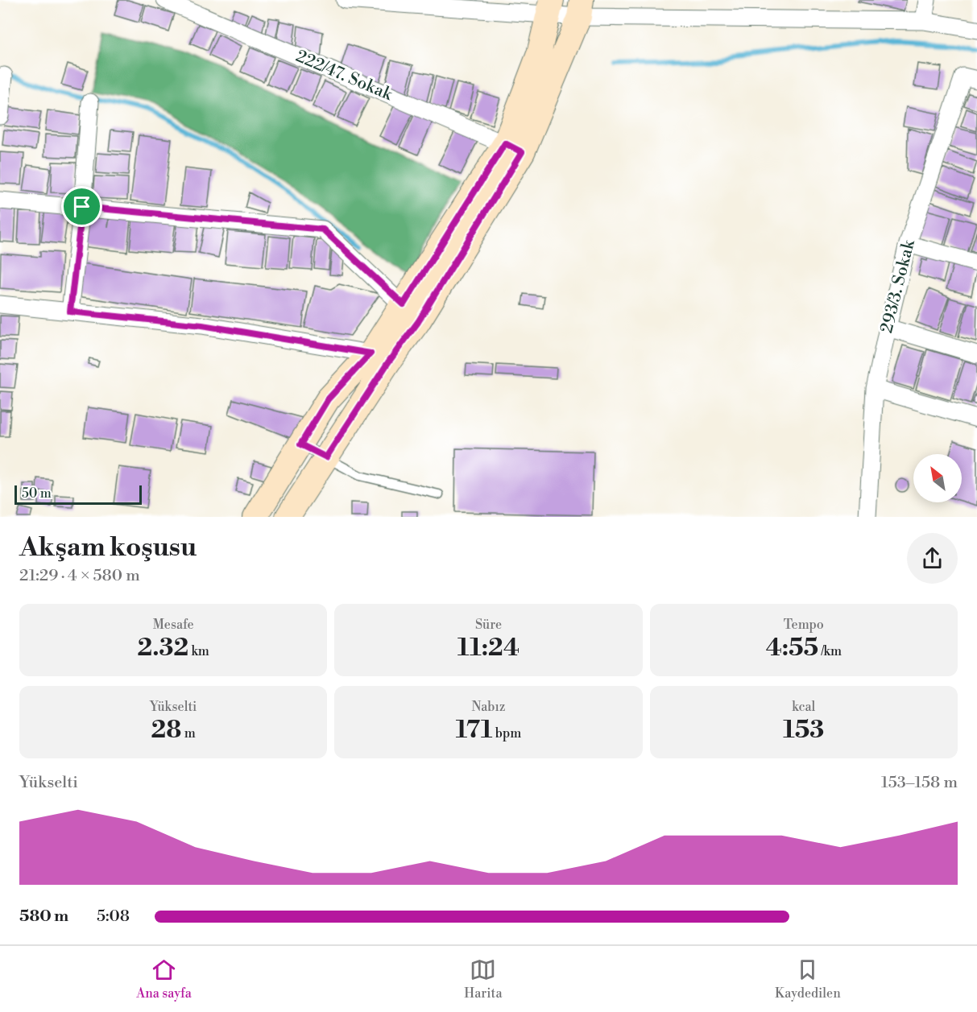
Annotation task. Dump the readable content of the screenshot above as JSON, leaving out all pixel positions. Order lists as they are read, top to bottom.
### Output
{
  "streets": {
    "street": ["222/47. Sokak", "293/3. Sokak"]
  },
  "scale_bar": "50 m",
  "north": "top left",
  "page": {
    "scale": "50 m",
    "heading": ["Akşam koşusu", "21:29 · 4 × 580 m"],
    "stats": [
      ["Mesafe", "2.32 km"],
      ["Süre", "11:24"],
      ["Tempo", "4:55 /km"],
      ["Yükselti", "28 m"],
      ["Nabız", "171 bpm"],
      ["kcal", "153"]
    ],
    "chart": ["Yükselti", "153–158 m"],
    "list": [
      {
        "name": "580 m",
        "note": "5:08"
      }
    ],
    "tabs": ["Ana sayfa", "Harita", "Kaydedilen"]
  }
}
